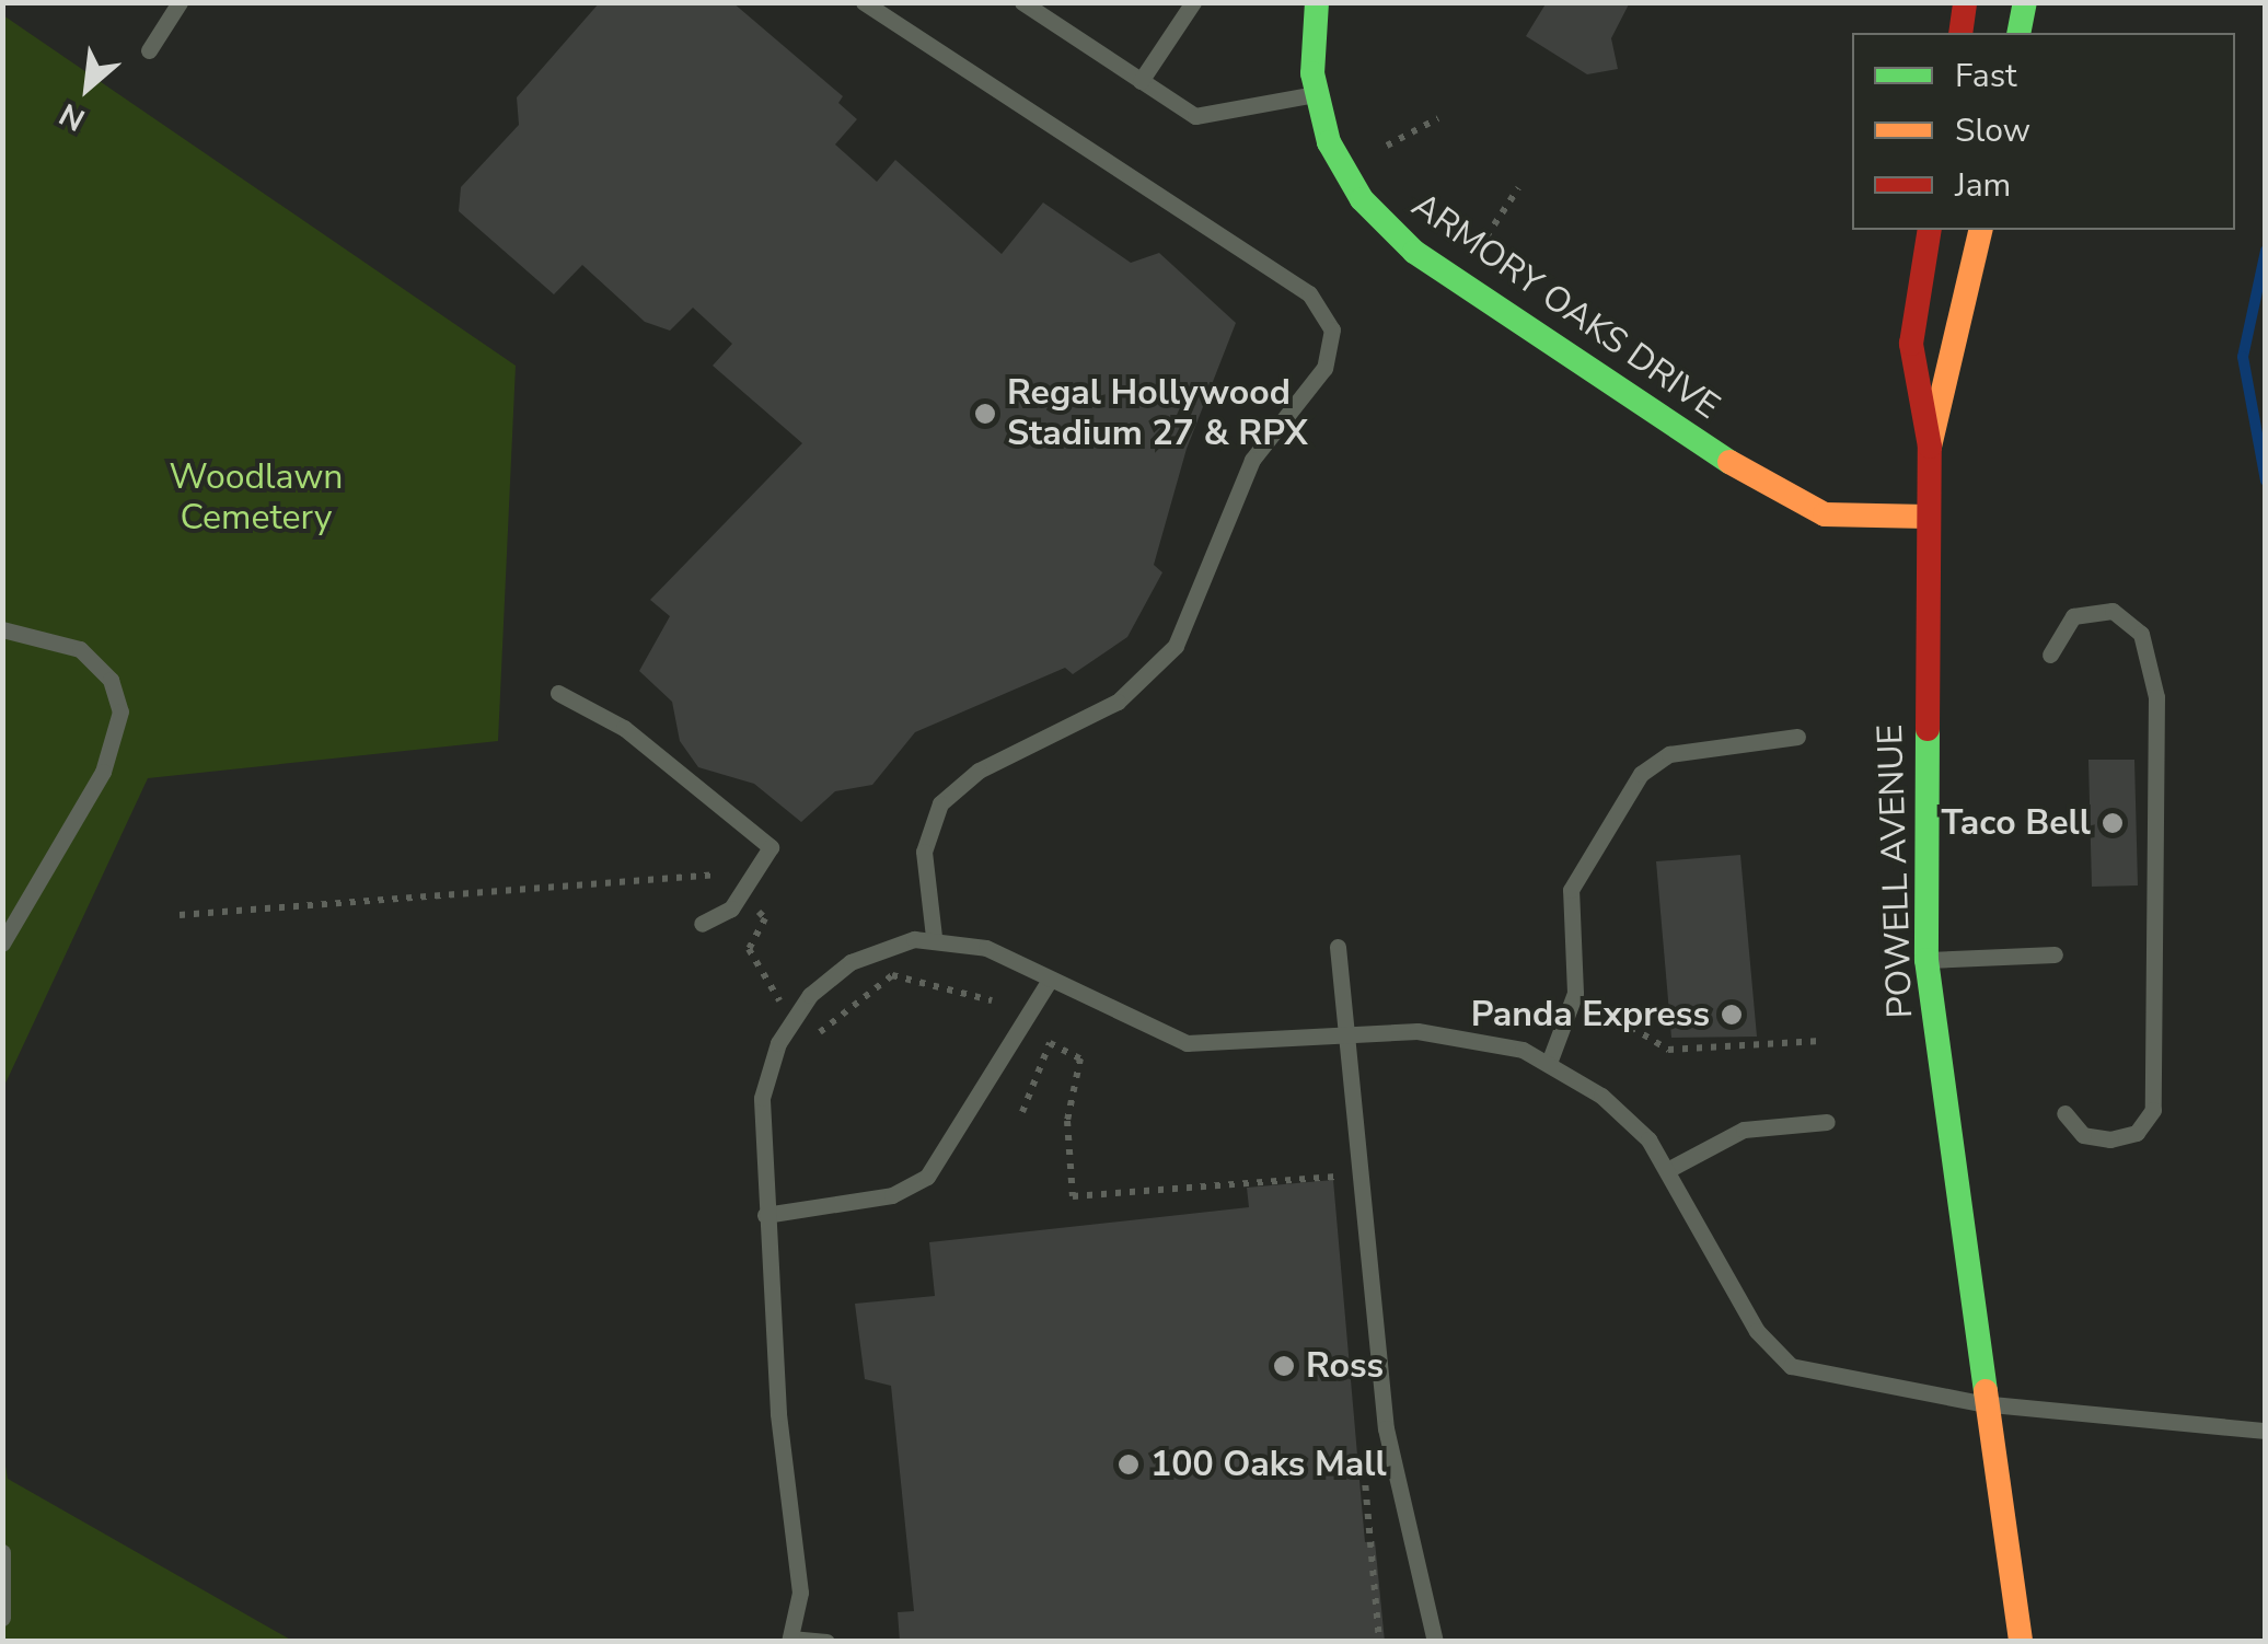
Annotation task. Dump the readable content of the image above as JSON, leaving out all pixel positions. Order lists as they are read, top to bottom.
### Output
{
  "streets": {
    "main road": ["ARMORY OAKS DRIVE", "POWELL AVENUE"]
  },
  "crossings": [
    ["ARMORY OAKS DRIVE", "POWELL AVENUE"]
  ],
  "parks": ["Woodlawn Cemetery"],
  "places": [
    "Regal Hollywood Stadium 27 & RPX",
    "Taco Bell",
    "Panda Express",
    "Ross",
    "100 Oaks Mall"
  ],
  "legend": ["Fast", "Slow", "Jam"],
  "north": "bottom left"
}
